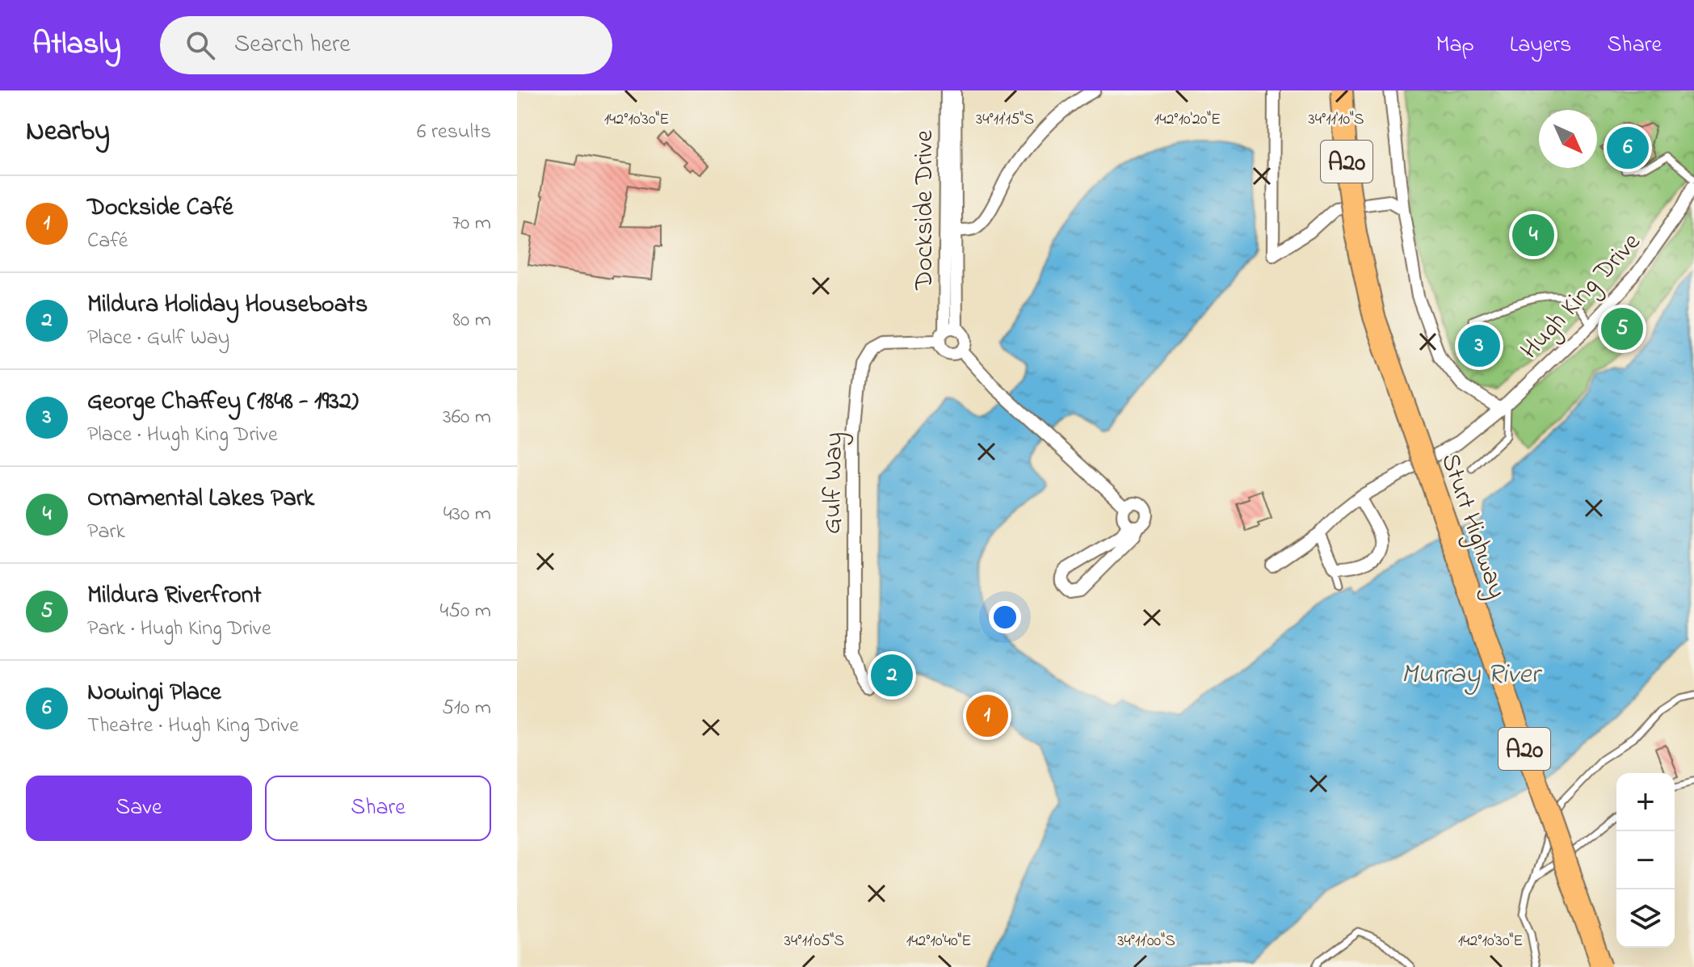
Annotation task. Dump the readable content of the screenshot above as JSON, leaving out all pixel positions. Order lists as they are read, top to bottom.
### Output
{
  "streets": {
    "highway": ["A20", "Sturt Highway"],
    "street": ["Dockside Drive", "Hugh King Drive", "Gulf Way"]
  },
  "crossings": [
    ["Dockside Drive", "Gulf Way"]
  ],
  "water": ["Murray River"],
  "north": "bottom right",
  "page": {
    "header": "Atlasly",
    "search": "Search here",
    "nav": ["Map", "Layers", "Share"],
    "heading": ["Nearby", "6 results"],
    "pins": [
      "6",
      "4",
      "5",
      "3",
      "2",
      "1"
    ],
    "list": [
      {
        "mark": "1",
        "name": "Dockside Café",
        "note": "Café",
        "value": "70 m"
      },
      {
        "mark": "2",
        "name": "Mildura Holiday Houseboats",
        "note": "Place · Gulf Way",
        "value": "80 m"
      },
      {
        "mark": "3",
        "name": "George Chaffey (1848 - 1932)",
        "note": "Place · Hugh King Drive",
        "value": "360 m"
      },
      {
        "mark": "4",
        "name": "Ornamental Lakes Park",
        "note": "Park",
        "value": "430 m"
      },
      {
        "mark": "5",
        "name": "Mildura Riverfront",
        "note": "Park · Hugh King Drive",
        "value": "450 m"
      },
      {
        "mark": "6",
        "name": "Nowingi Place",
        "note": "Theatre · Hugh King Drive",
        "value": "510 m"
      }
    ],
    "buttons": ["Save", "Share"],
    "map_buttons": ["+", "−"]
  },
  "coordinates": [
    "142°10'30\"E",
    "34°11'15\"S",
    "142°10'20\"E",
    "34°11'10\"S",
    "34°11'05\"S",
    "34°11'00\"S",
    "142°10'40\"E"
  ]
}
